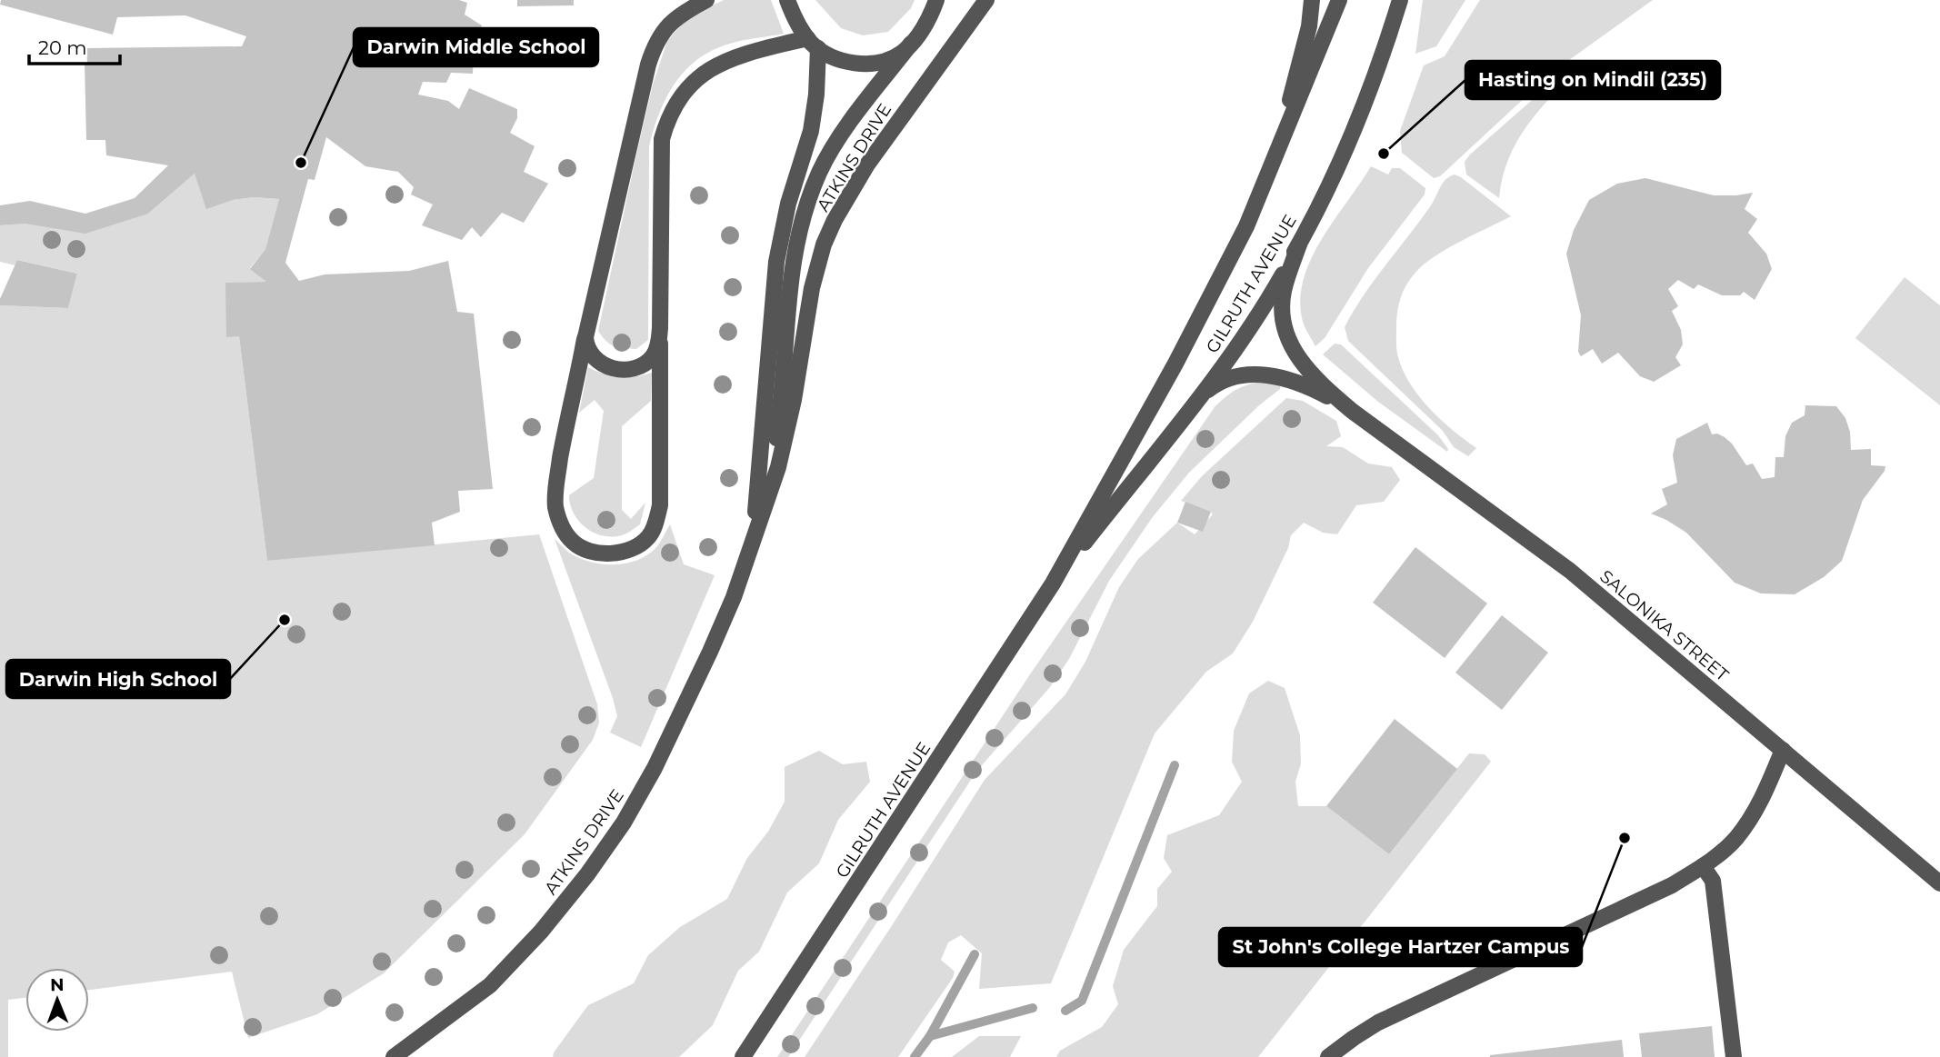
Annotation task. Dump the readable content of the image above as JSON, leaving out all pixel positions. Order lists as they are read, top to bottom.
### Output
{
  "streets": {
    "street": ["ATKINS DRIVE", "GILRUTH AVENUE", "SALONIKA STREET"]
  },
  "crossings": [
    ["GILRUTH AVENUE", "SALONIKA STREET"]
  ],
  "places": [
    "Hasting on Mindil (235)",
    "Darwin Middle School",
    "Darwin High School",
    "St John's College Hartzer Campus"
  ],
  "scale_bar": "20 m",
  "north": "top"
}
